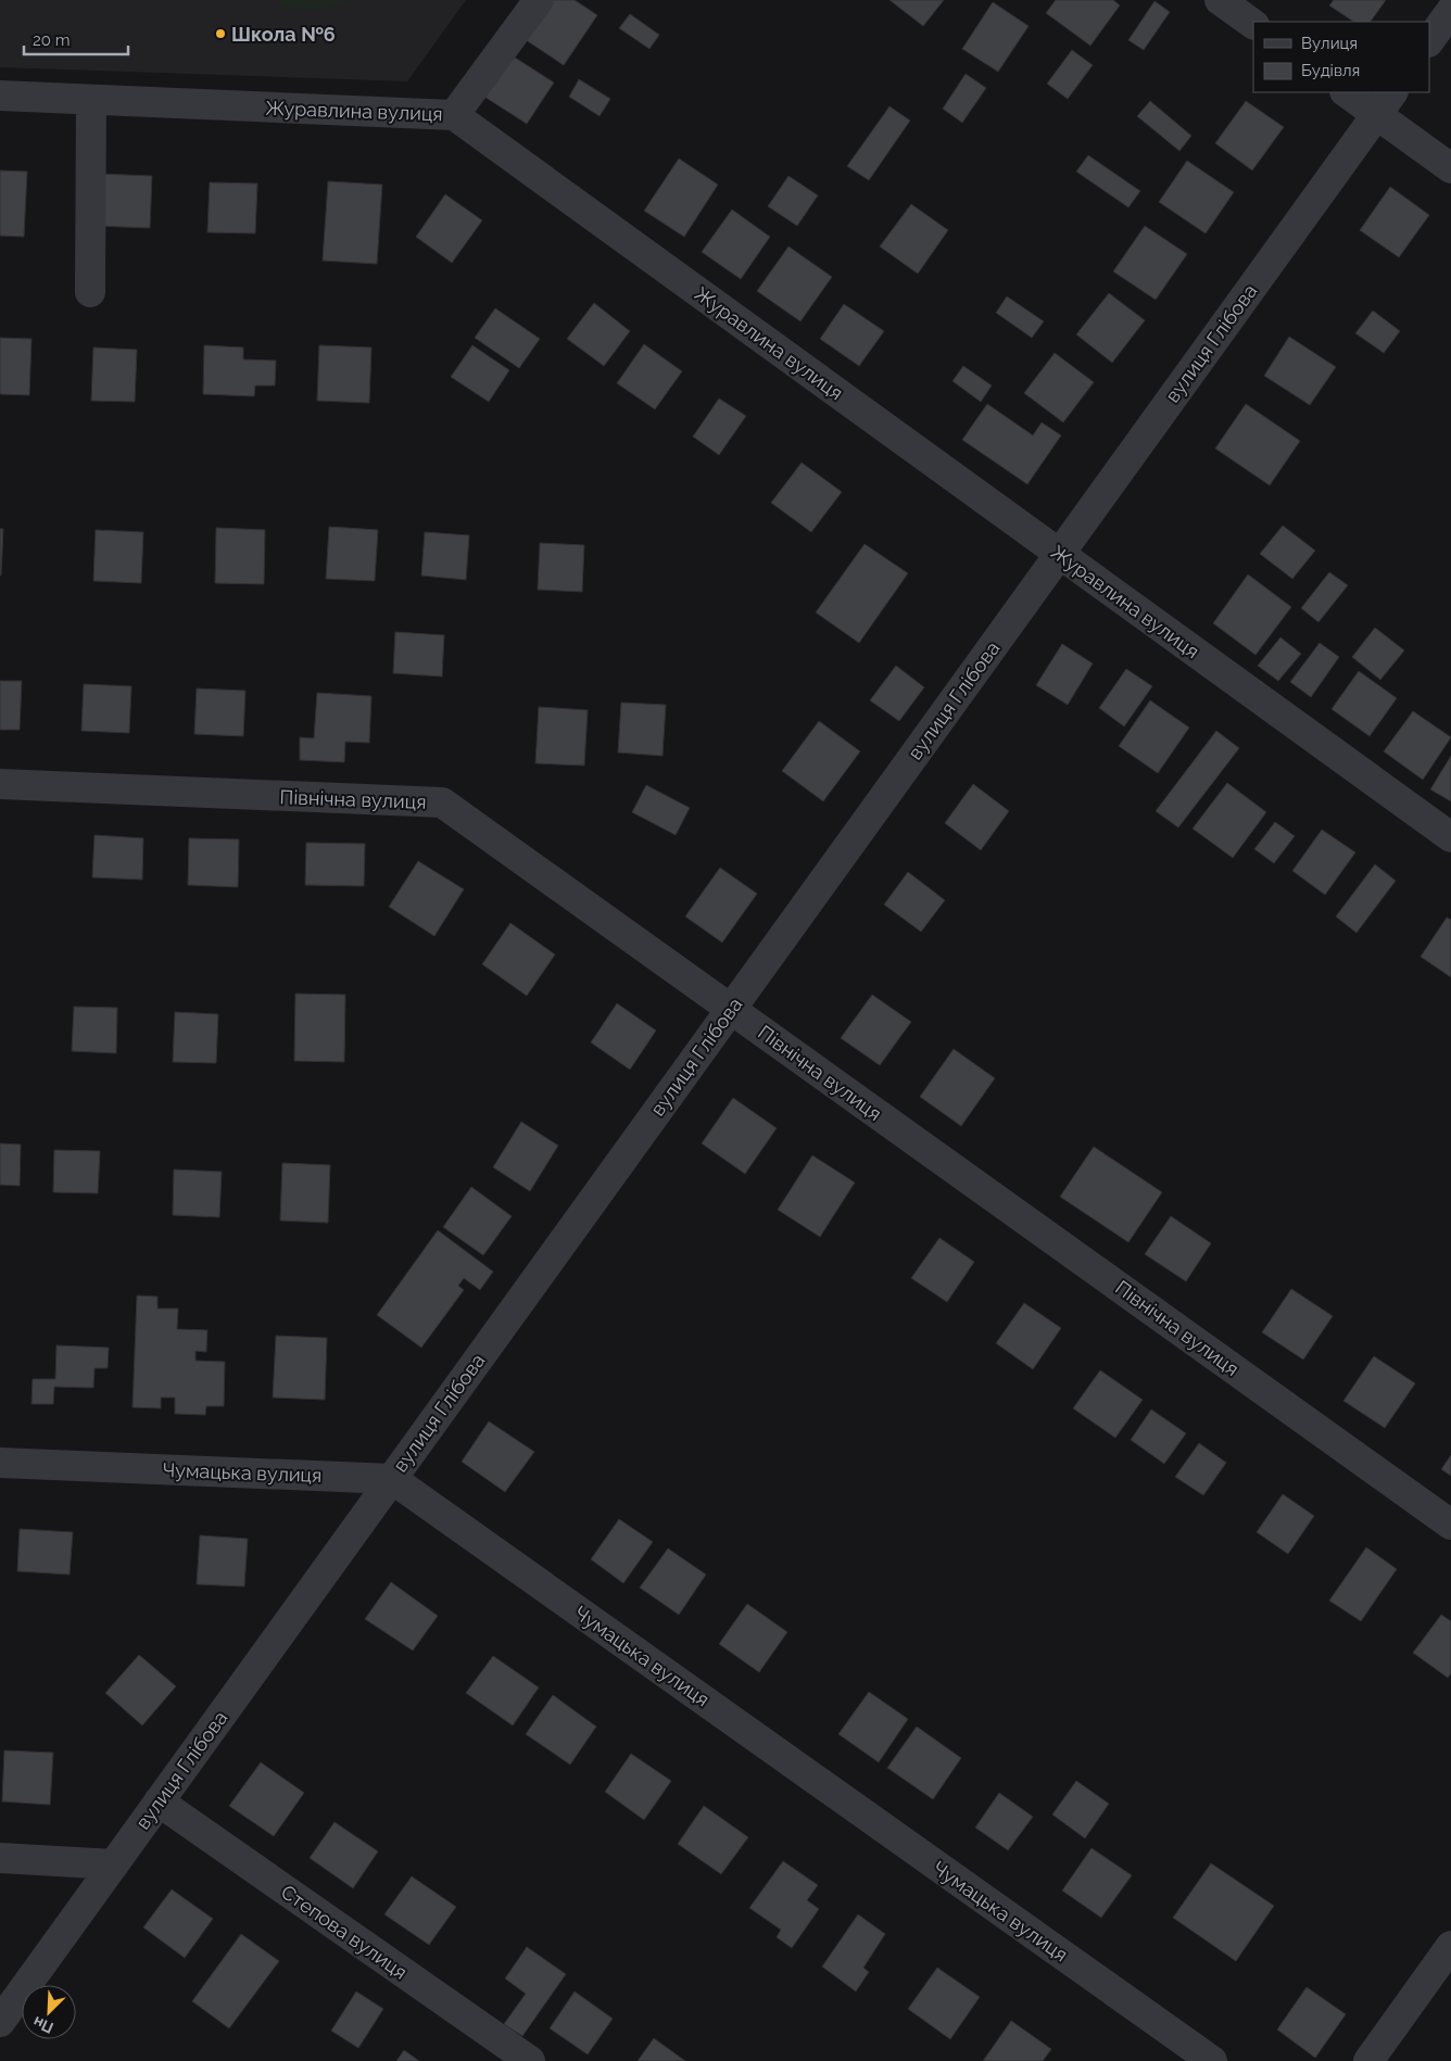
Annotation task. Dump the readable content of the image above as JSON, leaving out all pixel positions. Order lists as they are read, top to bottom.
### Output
{
  "streets": {
    "street": [
      "Журавлина вулиця",
      "вулиця Глібова",
      "Північна вулиця",
      "Чумацька вулиця",
      "Степова вулиця"
    ]
  },
  "crossings": [
    ["Журавлина вулиця", "вулиця Глібова"],
    ["вулиця Глібова", "Північна вулиця"],
    ["вулиця Глібова", "Чумацька вулиця"],
    ["вулиця Глібова", "Степова вулиця"]
  ],
  "places": ["Школа №6"],
  "legend": ["Вулиця", "Будівля"],
  "scale_bar": "20 m",
  "north": "bottom left"
}
